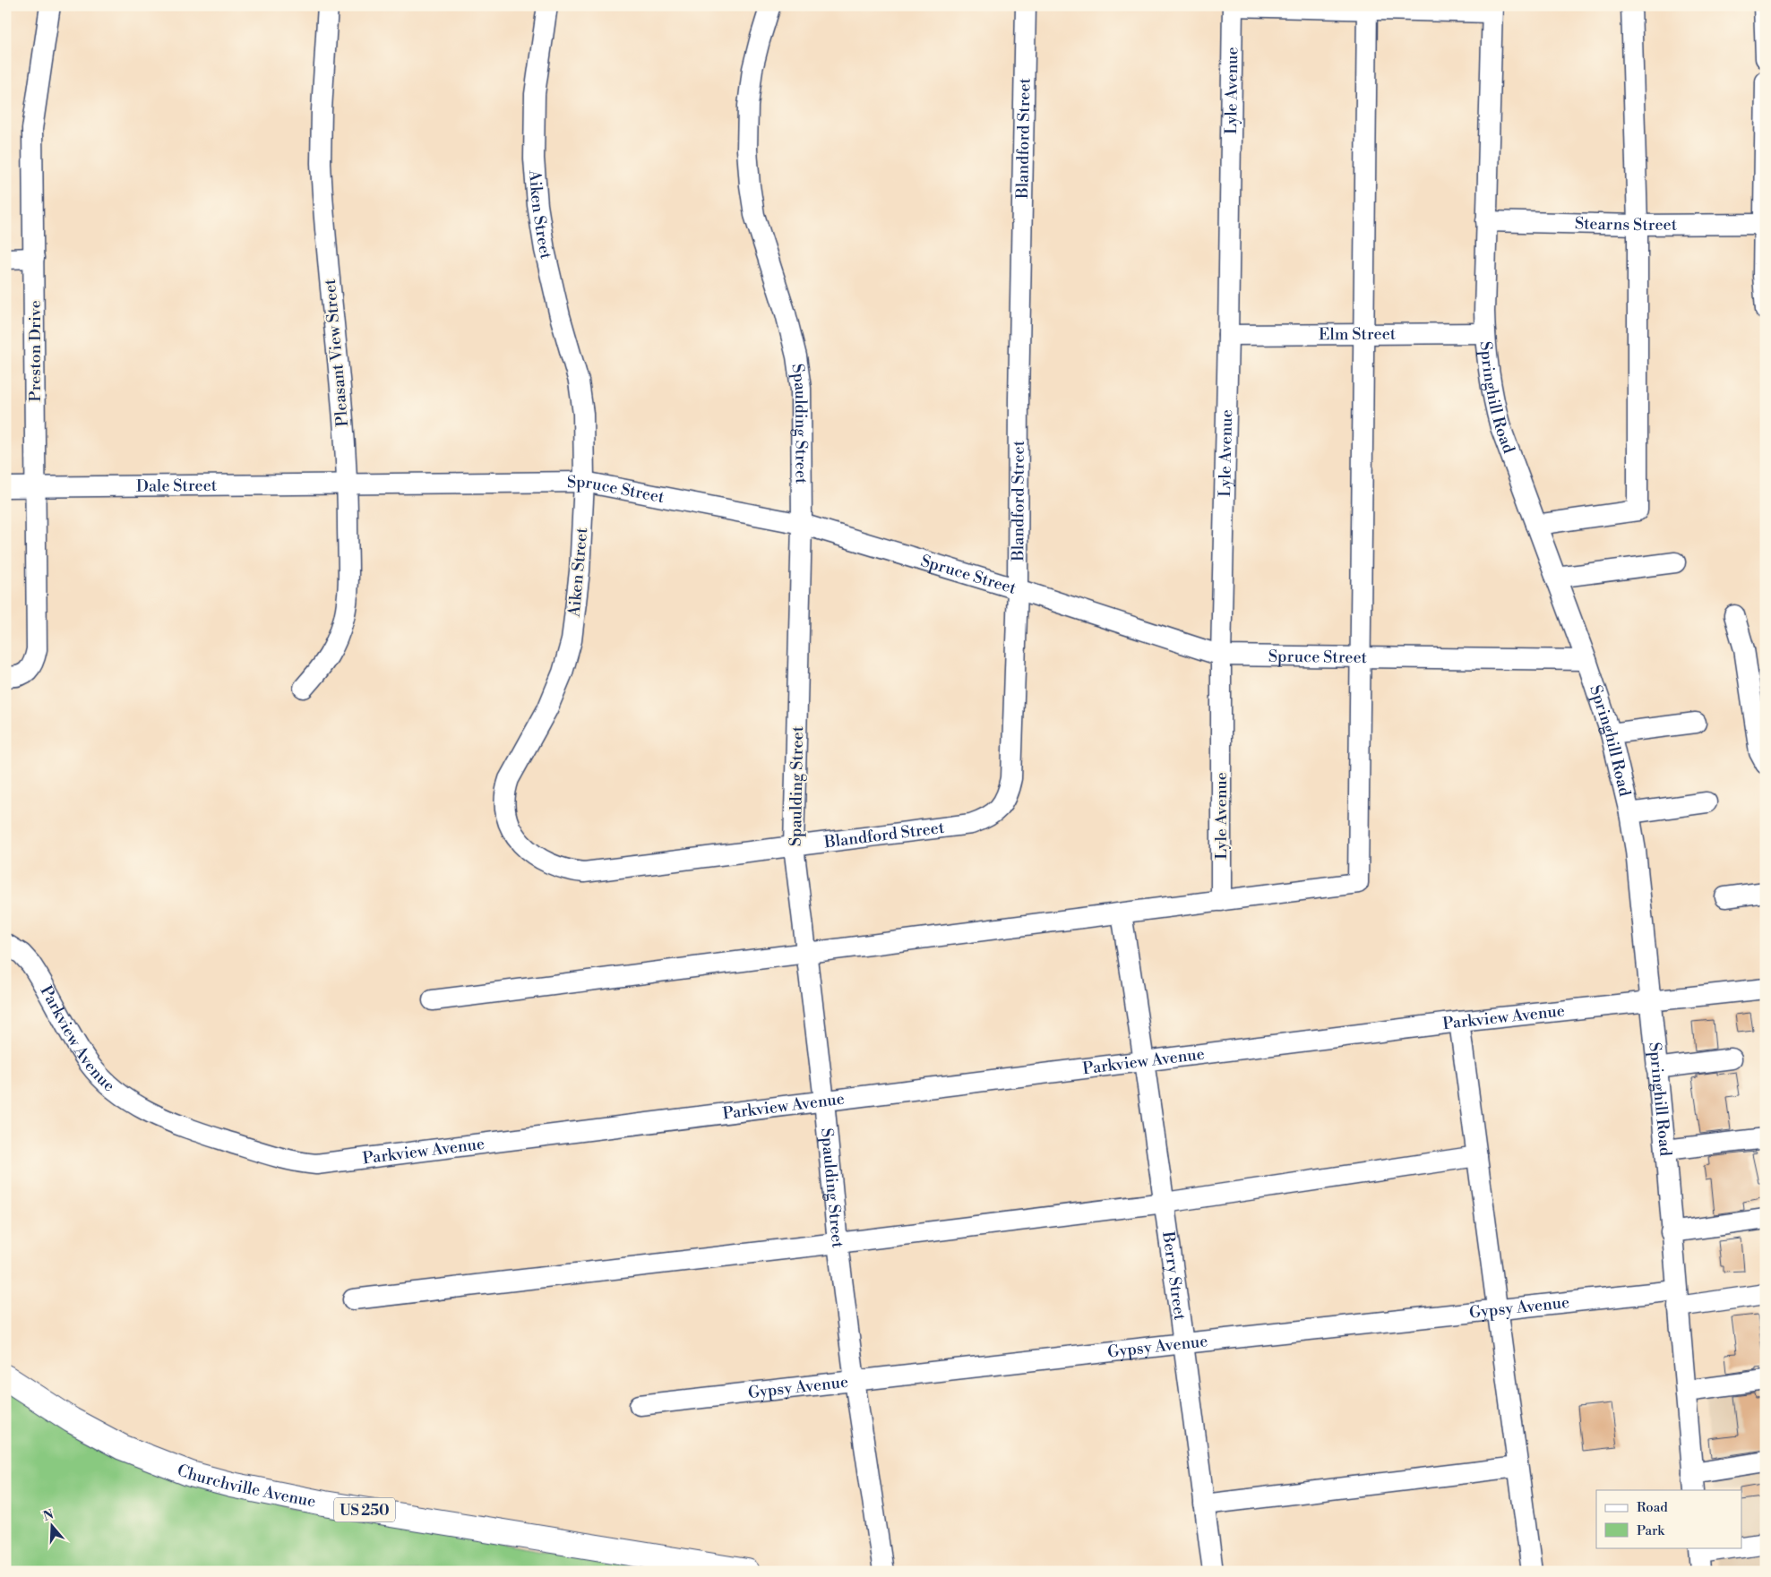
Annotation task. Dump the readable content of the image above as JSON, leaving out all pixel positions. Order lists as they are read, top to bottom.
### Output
{
  "streets": {
    "main road": ["Churchville Avenue", "US 250"],
    "street": [
      "Lyle Avenue",
      "Blandford Street",
      "Aiken Street",
      "Stearns Street",
      "Elm Street",
      "Preston Drive",
      "Pleasant View Street",
      "Springhill Road",
      "Spaulding Street",
      "Dale Street",
      "Spruce Street",
      "Parkview Avenue",
      "Berry Street",
      "Gypsy Avenue"
    ]
  },
  "crossings": [
    ["Lyle Avenue", "Elm Street"],
    ["Lyle Avenue", "Spruce Street"],
    ["Blandford Street", "Aiken Street"],
    ["Blandford Street", "Spaulding Street"],
    ["Blandford Street", "Spruce Street"],
    ["Aiken Street", "Spaulding Street"],
    ["Aiken Street", "Spruce Street"],
    ["Stearns Street", "Springhill Road"],
    ["Elm Street", "Springhill Road"],
    ["Preston Drive", "Dale Street"],
    ["Pleasant View Street", "Dale Street"],
    ["Pleasant View Street", "Spruce Street"],
    ["Springhill Road", "Spruce Street"],
    ["Springhill Road", "Parkview Avenue"],
    ["Springhill Road", "Gypsy Avenue"],
    ["Spaulding Street", "Spruce Street"],
    ["Spaulding Street", "Parkview Avenue"],
    ["Spaulding Street", "Gypsy Avenue"],
    ["Dale Street", "Spruce Street"],
    ["Parkview Avenue", "Berry Street"],
    ["Berry Street", "Gypsy Avenue"]
  ],
  "legend": ["Road", "Park"],
  "north": "top"
}
